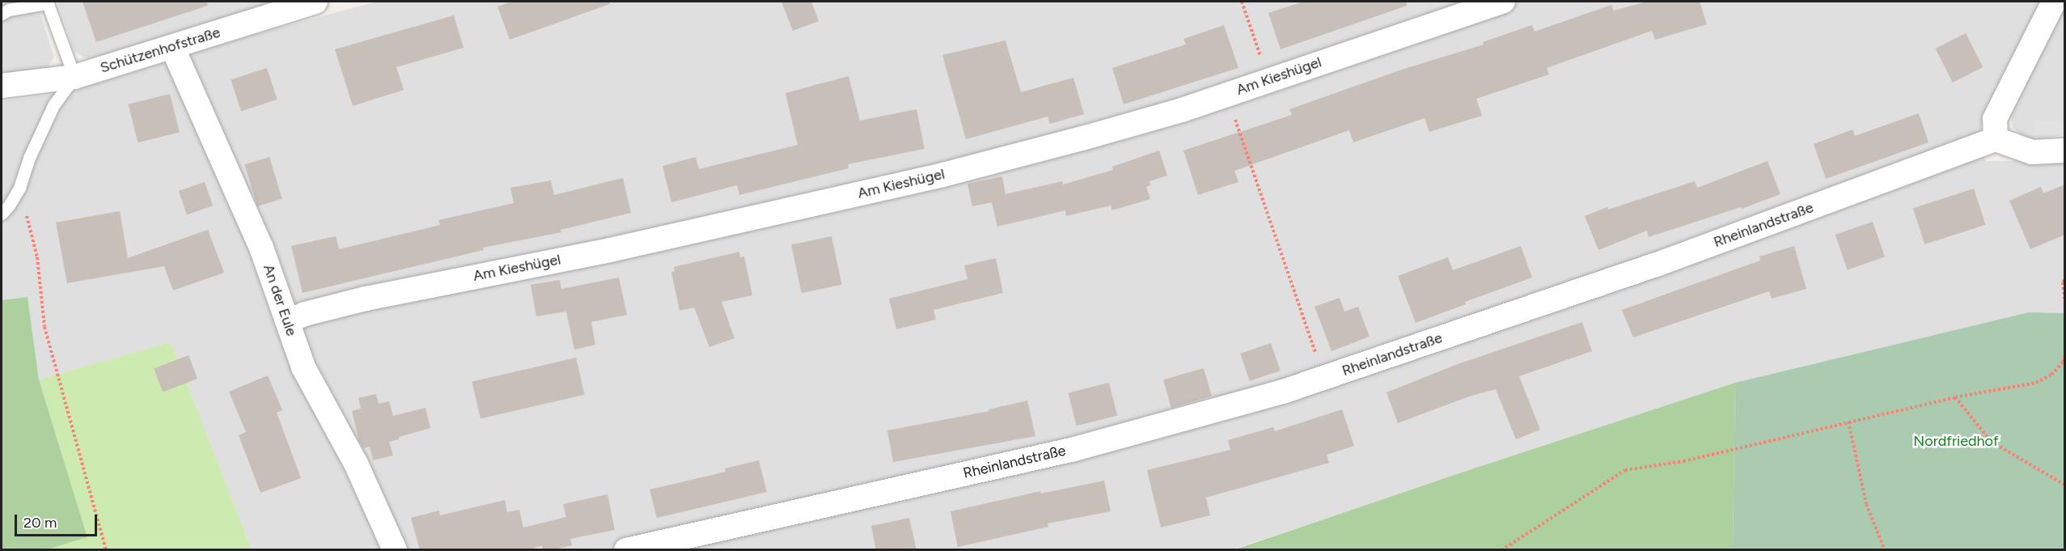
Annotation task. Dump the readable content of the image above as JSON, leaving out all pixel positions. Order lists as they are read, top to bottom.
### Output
{
  "streets": {
    "street": [
      "Schützenhofstraße",
      "Am Kieshügel",
      "Rheinlandstraße",
      "An der Eule"
    ]
  },
  "crossings": [
    ["Schützenhofstraße", "An der Eule"],
    ["Am Kieshügel", "An der Eule"]
  ],
  "parks": ["Nordfriedhof"],
  "scale_bar": "20 m"
}
